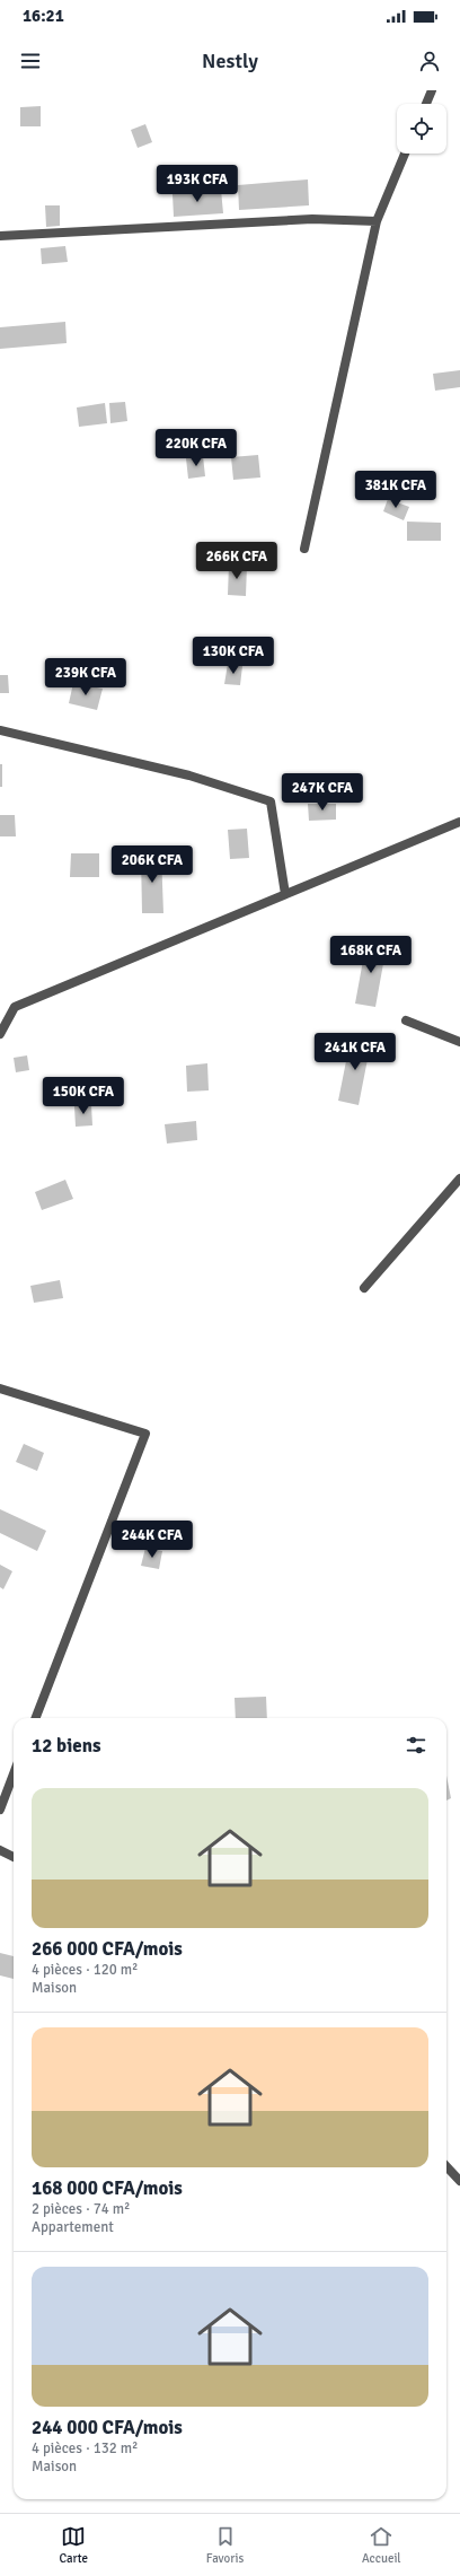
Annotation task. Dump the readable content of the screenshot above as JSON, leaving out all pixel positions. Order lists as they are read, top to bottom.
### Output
{
  "page": {
    "status": "16:21",
    "header": "Nestly",
    "price": [
      "193K CFA",
      "220K CFA",
      "381K CFA",
      "266K CFA",
      "130K CFA",
      "239K CFA",
      "247K CFA",
      "206K CFA",
      "168K CFA",
      "241K CFA",
      "150K CFA",
      "244K CFA"
    ],
    "heading": "12 biens",
    "list": [
      {
        "name": "266 000 CFA/mois",
        "note": "4 pièces · 120 m² · Maison"
      },
      {
        "name": "168 000 CFA/mois",
        "note": "2 pièces · 74 m² · Appartement"
      },
      {
        "name": "244 000 CFA/mois",
        "note": "4 pièces · 132 m² · Maison"
      }
    ],
    "tabs": ["Carte", "Favoris", "Accueil"]
  }
}
